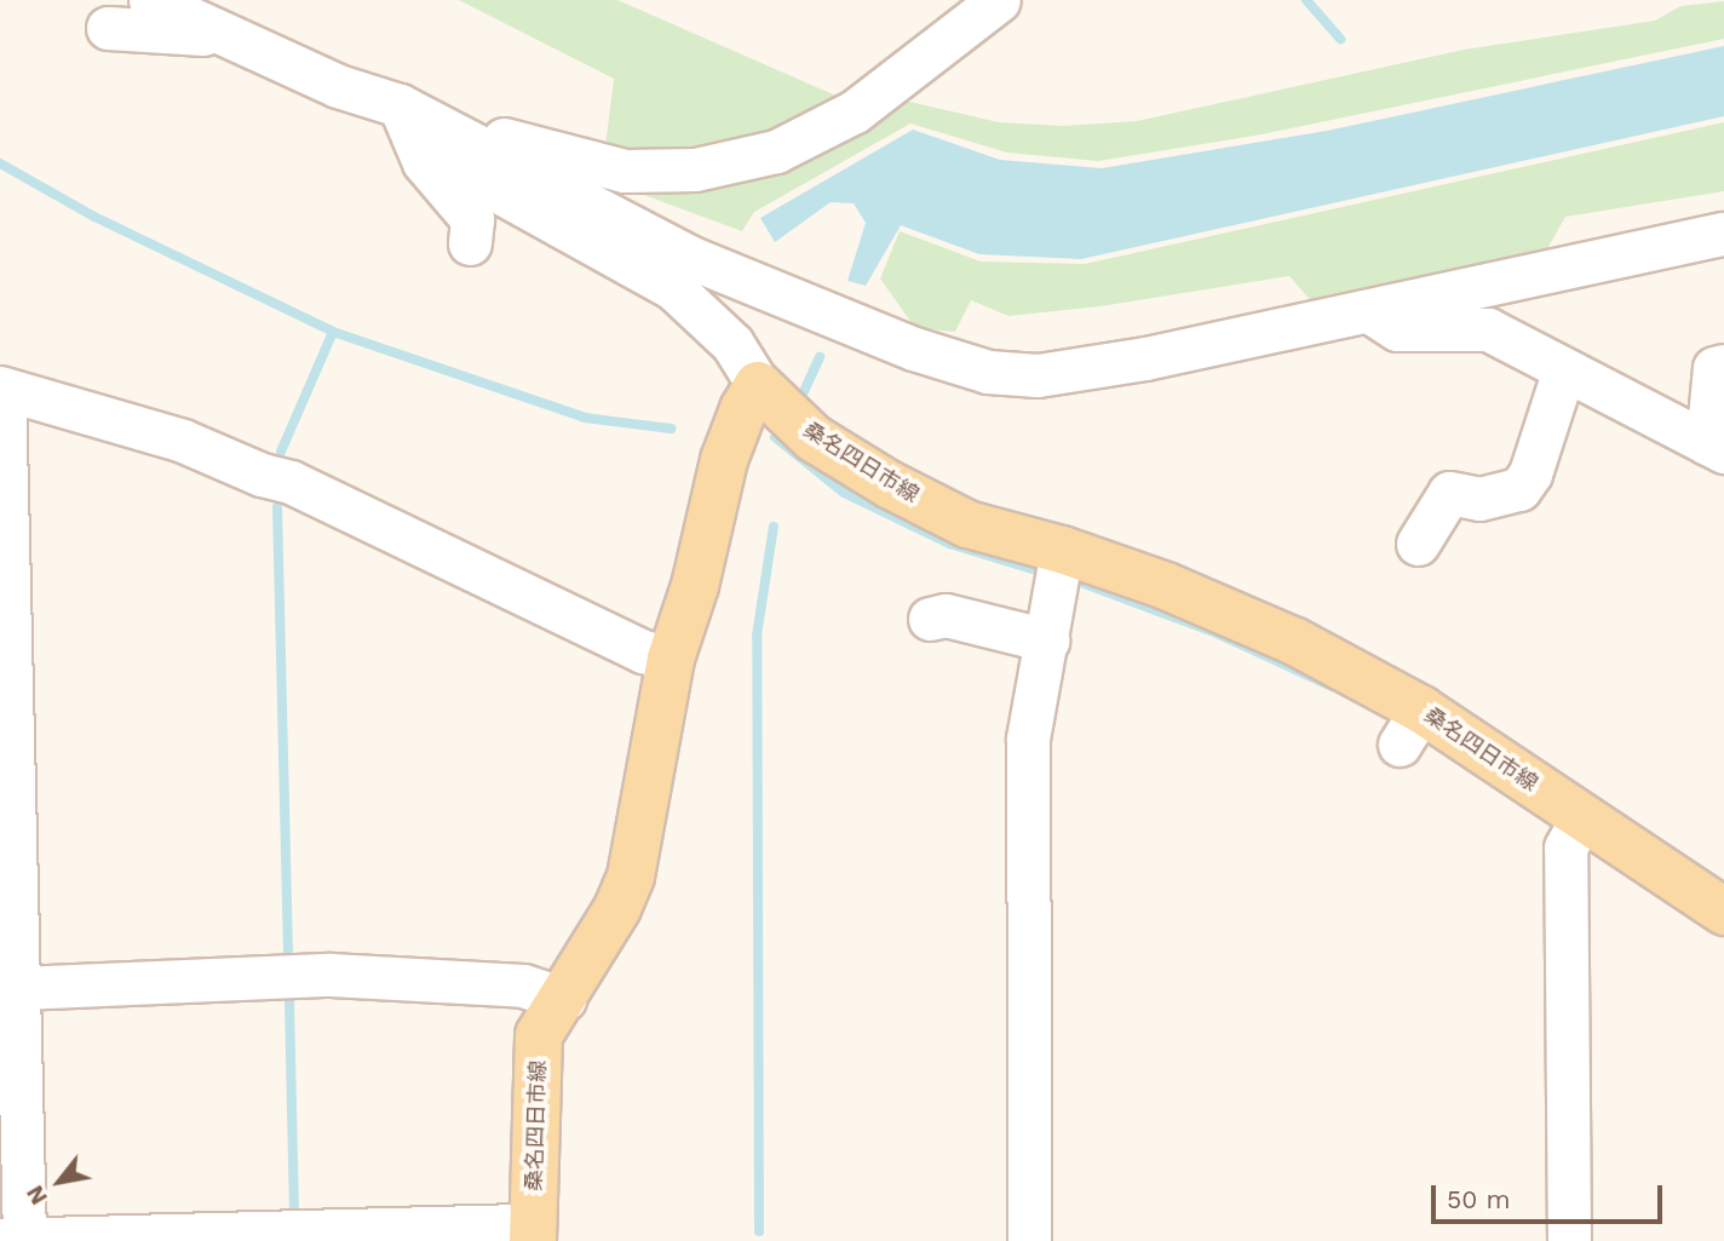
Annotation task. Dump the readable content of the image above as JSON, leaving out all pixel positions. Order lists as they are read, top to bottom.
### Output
{
  "streets": {
    "main road": ["桑名四日市線"]
  },
  "scale_bar": "50 m",
  "north": "bottom left"
}
